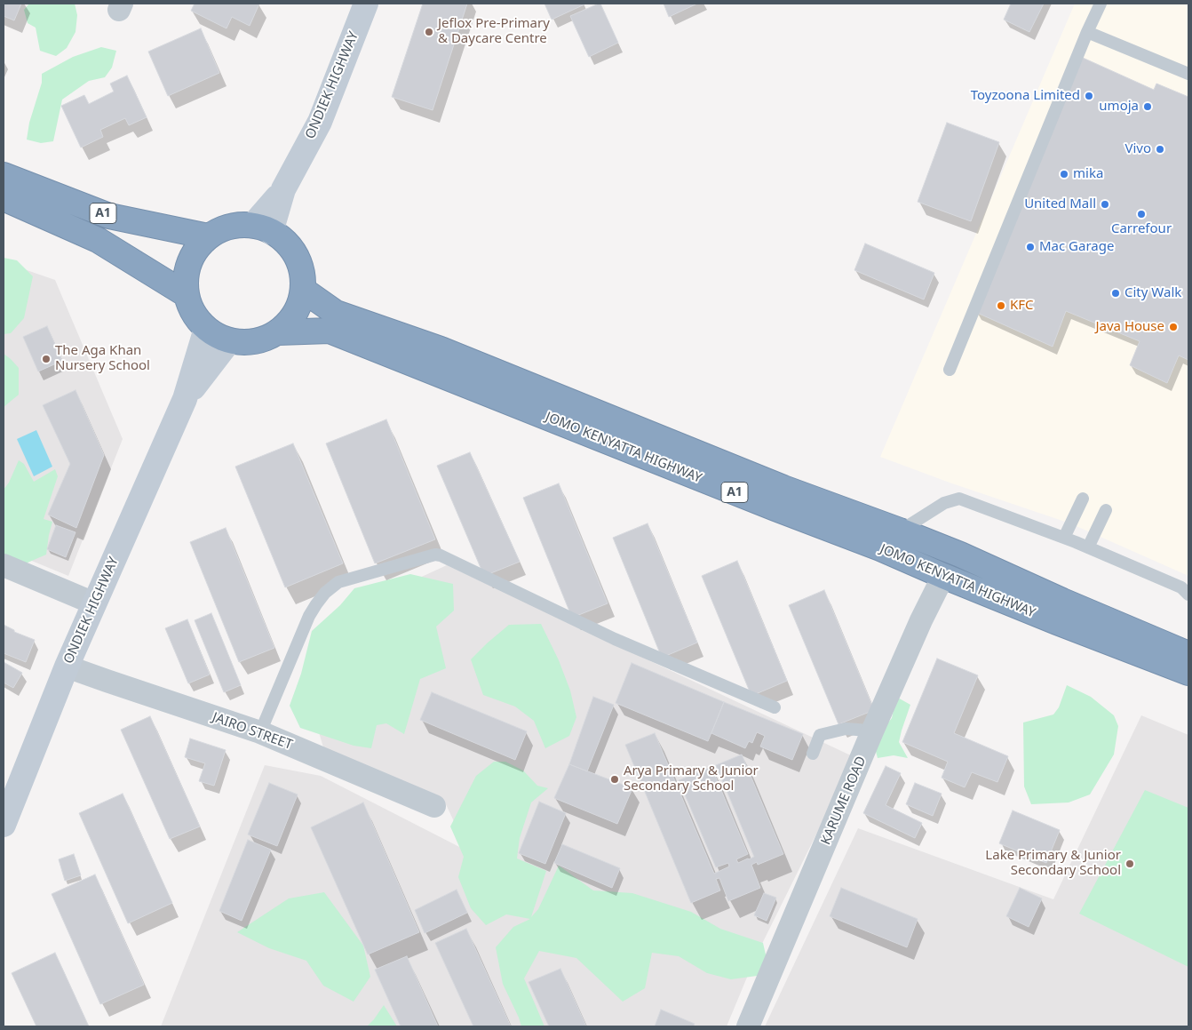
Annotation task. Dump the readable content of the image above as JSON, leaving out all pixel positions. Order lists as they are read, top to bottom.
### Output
{
  "streets": {
    "highway": ["A1", "JOMO KENYATTA HIGHWAY"],
    "main road": ["ONDIEK HIGHWAY"],
    "street": ["JAIRO STREET", "KARUME ROAD"]
  },
  "crossings": [
    ["ONDIEK HIGHWAY", "A1"],
    ["ONDIEK HIGHWAY", "JOMO KENYATTA HIGHWAY"],
    ["ONDIEK HIGHWAY", "JAIRO STREET"],
    ["A1", "JOMO KENYATTA HIGHWAY"],
    ["JOMO KENYATTA HIGHWAY", "KARUME ROAD"]
  ],
  "places": [
    "Jeflox Pre-Primary & Daycare Centre",
    "Toyzoona Limited",
    "umoja",
    "Vivo",
    "mika",
    "United Mall",
    "Carrefour",
    "Mac Garage",
    "City Walk",
    "KFC",
    "Java House",
    "The Aga Khan Nursery School",
    "Arya Primary & Junior Secondary School",
    "Lake Primary & Junior Secondary School"
  ]
}
